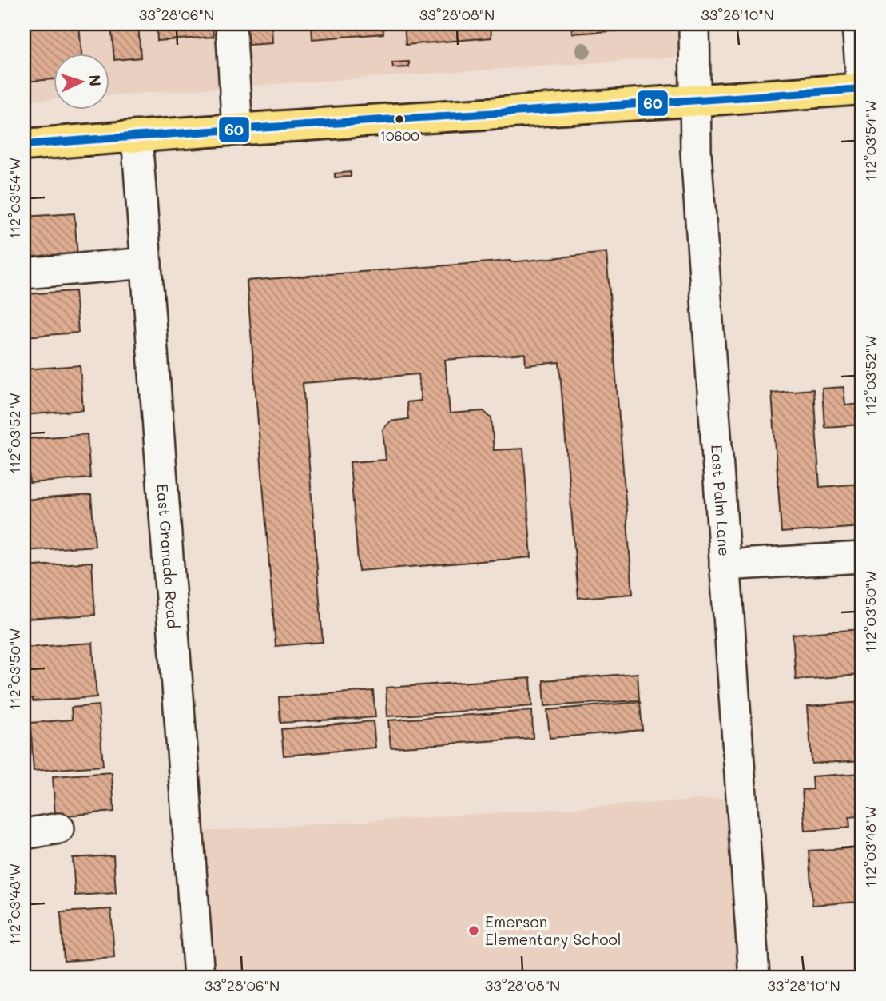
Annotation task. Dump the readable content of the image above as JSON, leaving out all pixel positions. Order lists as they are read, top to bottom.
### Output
{
  "streets": {
    "street": ["East Palm Lane", "East Granada Road"]
  },
  "places": ["10600", "Emerson Elementary School"],
  "lines": ["transit line 60"],
  "north": "right",
  "coordinates": [
    "33°28'06\"N",
    "33°28'08\"N",
    "33°28'10\"N",
    "112°03'54\"W",
    "112°03'52\"W",
    "112°03'50\"W",
    "112°03'48\"W"
  ]
}
